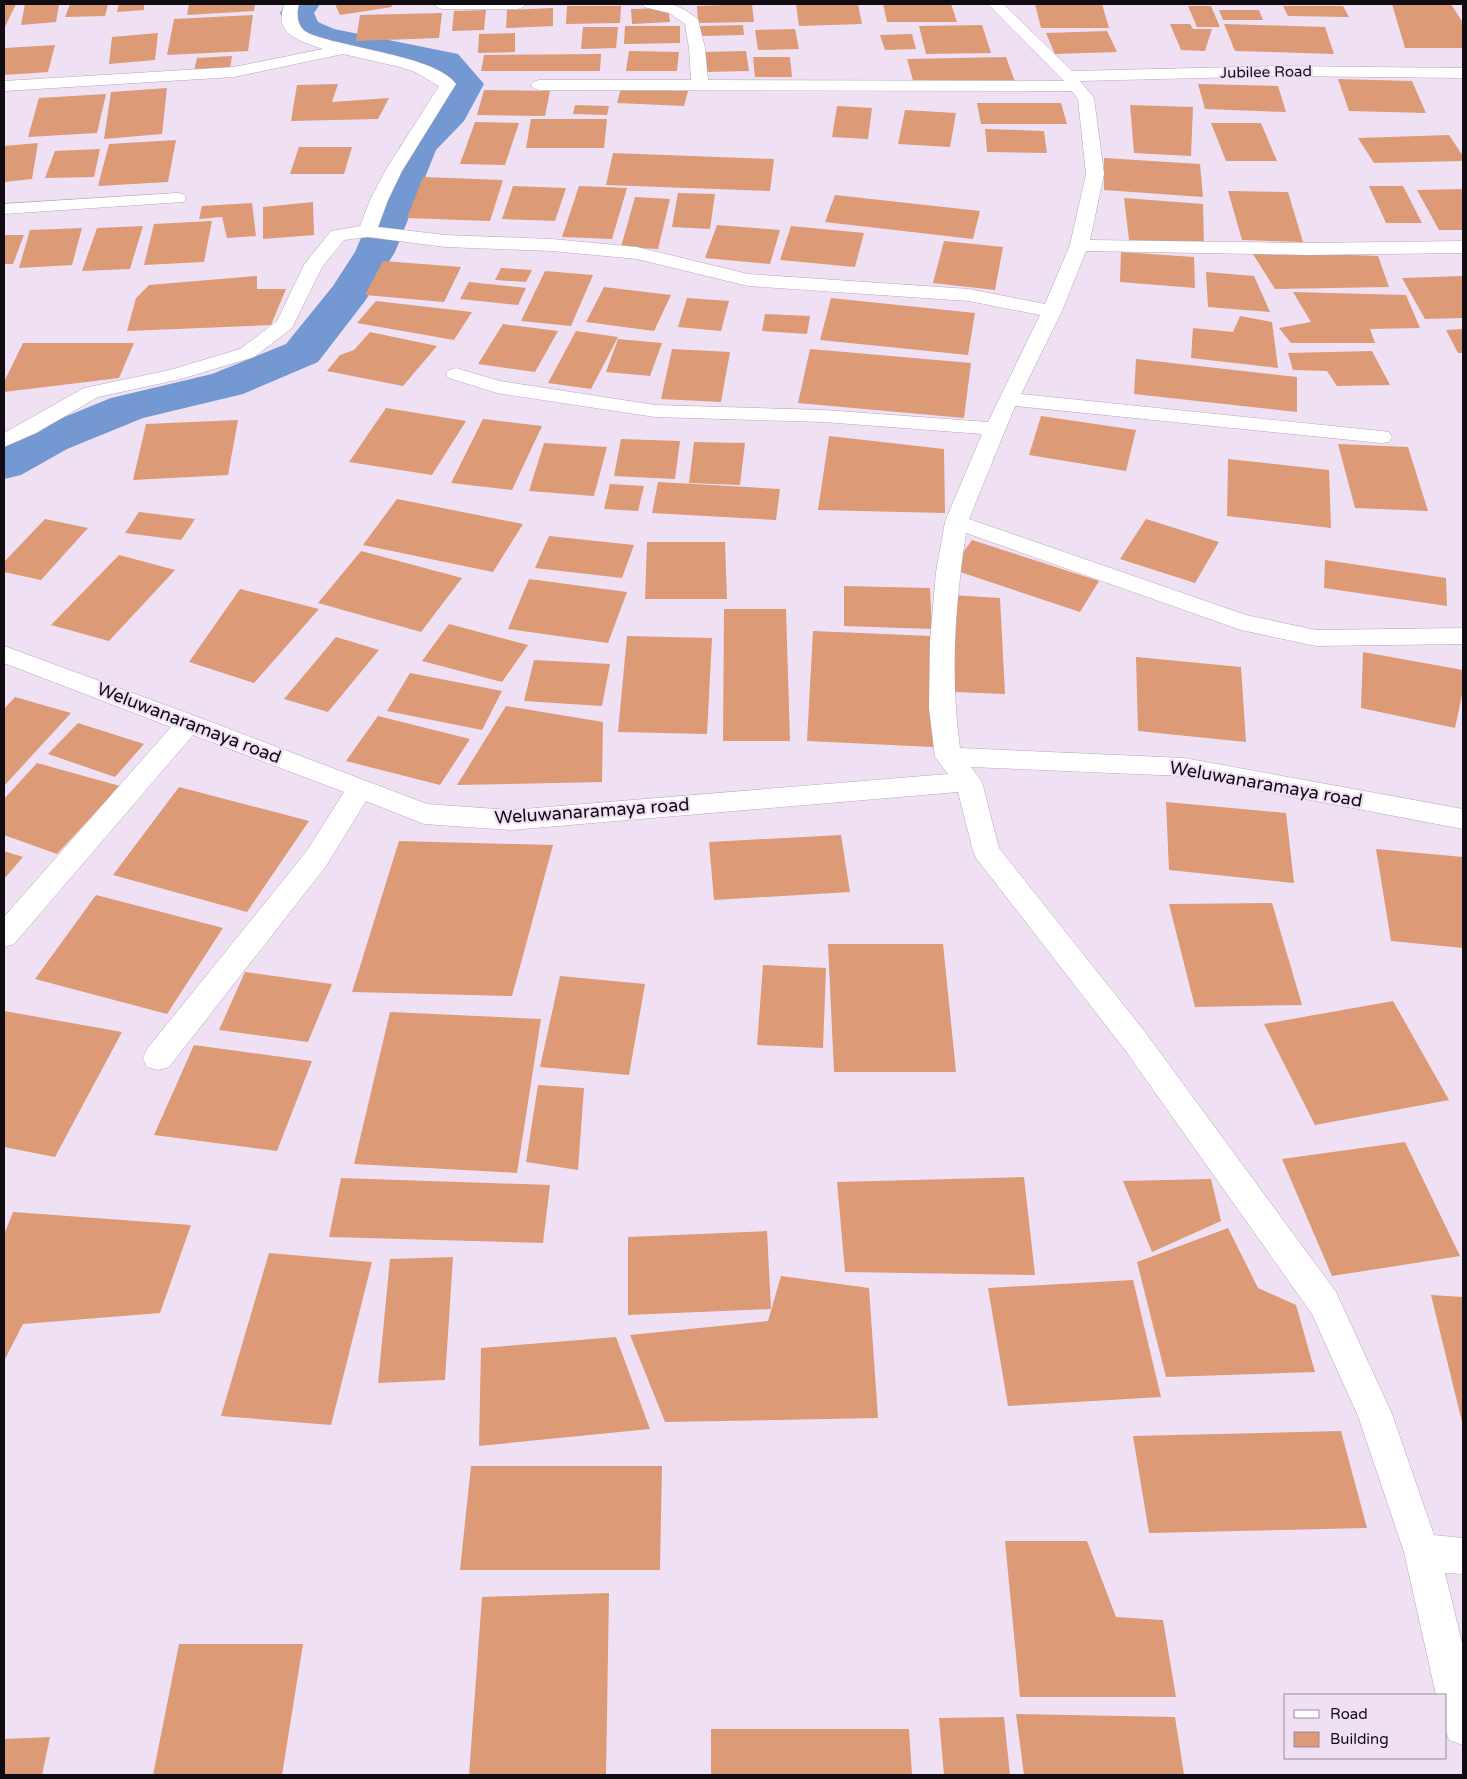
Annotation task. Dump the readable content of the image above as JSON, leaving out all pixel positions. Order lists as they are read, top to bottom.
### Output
{
  "streets": {
    "street": ["Jubilee Road", "Weluwanaramaya road"]
  },
  "legend": ["Road", "Building"]
}
